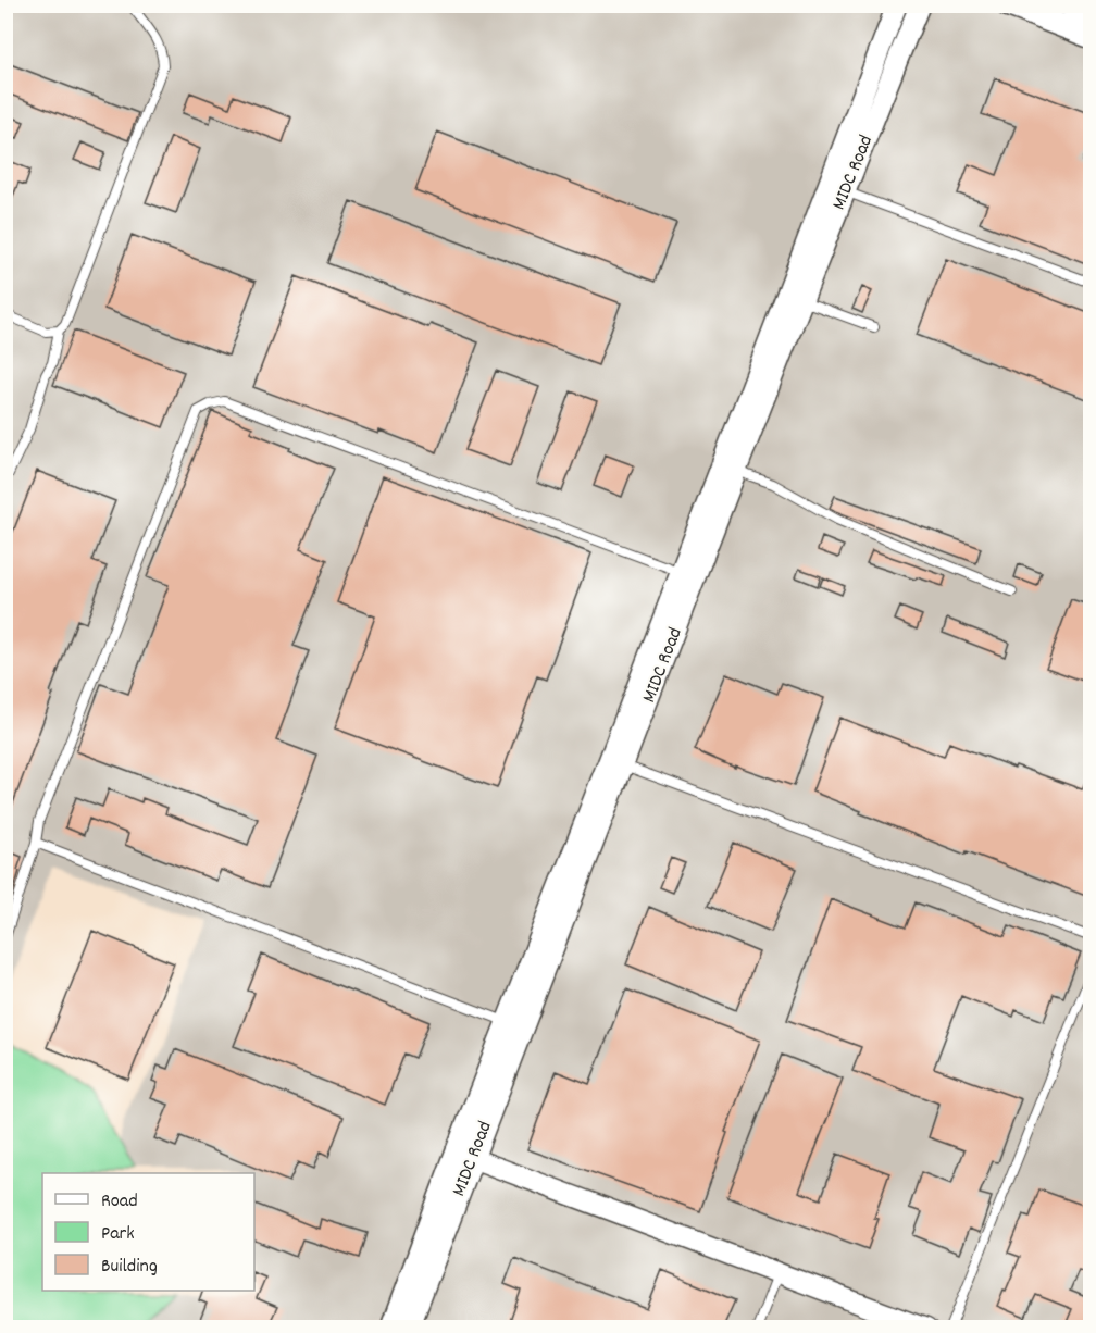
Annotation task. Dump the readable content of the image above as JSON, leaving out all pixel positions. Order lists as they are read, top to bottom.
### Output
{
  "streets": {
    "street": ["MIDC Road"]
  },
  "legend": ["Road", "Park", "Building"]
}
